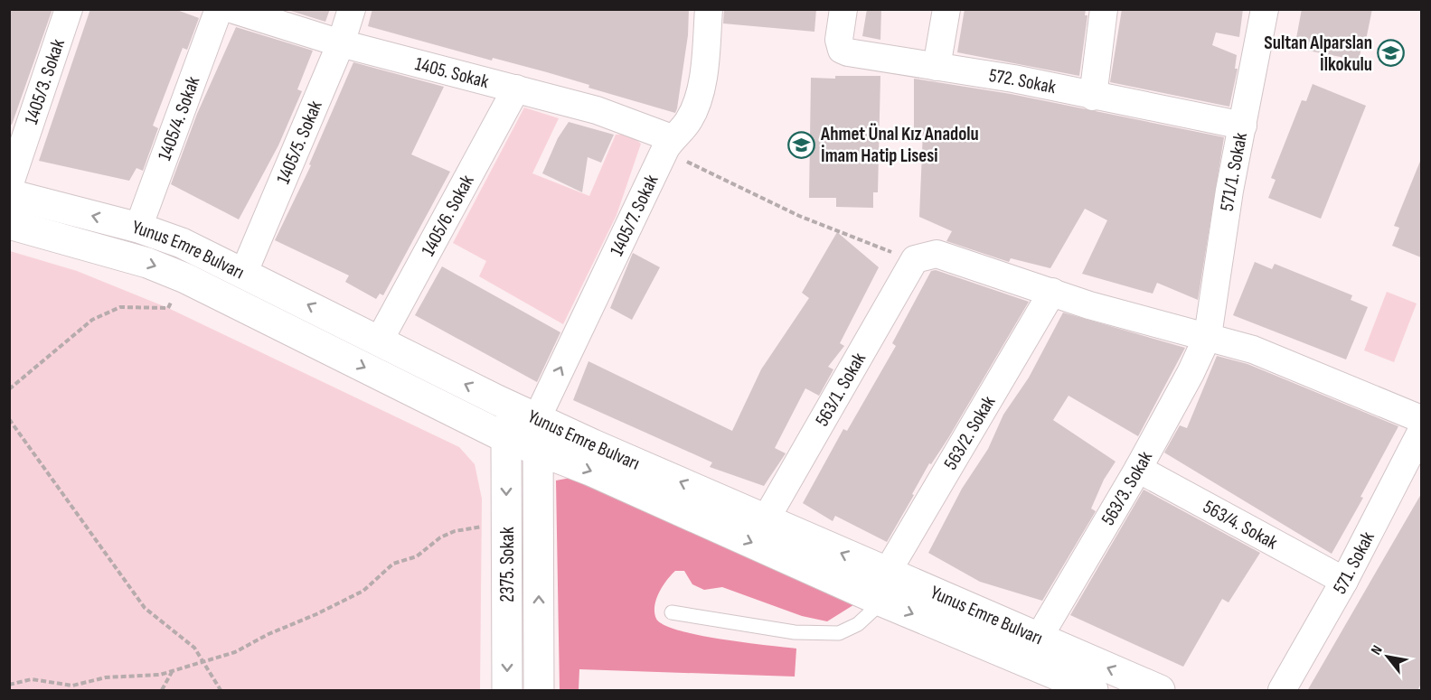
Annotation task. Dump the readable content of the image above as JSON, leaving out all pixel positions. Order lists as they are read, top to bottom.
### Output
{
  "streets": {
    "main road": ["Yunus Emre Bulvarı", "2375. Sokak"],
    "street": [
      "1405. Sokak",
      "1405/3. Sokak",
      "572. Sokak",
      "1405/4. Sokak",
      "1405/5. Sokak",
      "571/1. Sokak",
      "1405/6. Sokak",
      "1405/7. Sokak",
      "563/1. Sokak",
      "563/2. Sokak",
      "563/3. Sokak",
      "563/4. Sokak",
      "571. Sokak"
    ]
  },
  "crossings": [
    ["1405. Sokak", "1405/5. Sokak"],
    ["1405. Sokak", "1405/6. Sokak"],
    ["1405. Sokak", "1405/7. Sokak"],
    ["572. Sokak", "571/1. Sokak"],
    ["1405/4. Sokak", "Yunus Emre Bulvarı"],
    ["1405/5. Sokak", "Yunus Emre Bulvarı"],
    ["571/1. Sokak", "563/3. Sokak"],
    ["1405/6. Sokak", "Yunus Emre Bulvarı"],
    ["1405/7. Sokak", "Yunus Emre Bulvarı"],
    ["1405/7. Sokak", "2375. Sokak"],
    ["Yunus Emre Bulvarı", "563/1. Sokak"],
    ["Yunus Emre Bulvarı", "563/2. Sokak"],
    ["Yunus Emre Bulvarı", "563/3. Sokak"],
    ["Yunus Emre Bulvarı", "2375. Sokak"],
    ["563/3. Sokak", "563/4. Sokak"],
    ["563/4. Sokak", "571. Sokak"]
  ],
  "one_way": ["1405/7. Sokak"],
  "places": {
    "school or university": ["Sultan Alparslan İlkokulu", "Ahmet Ünal Kız Anadolu İmam Hatip Lisesi"]
  },
  "north": "top left"
}
